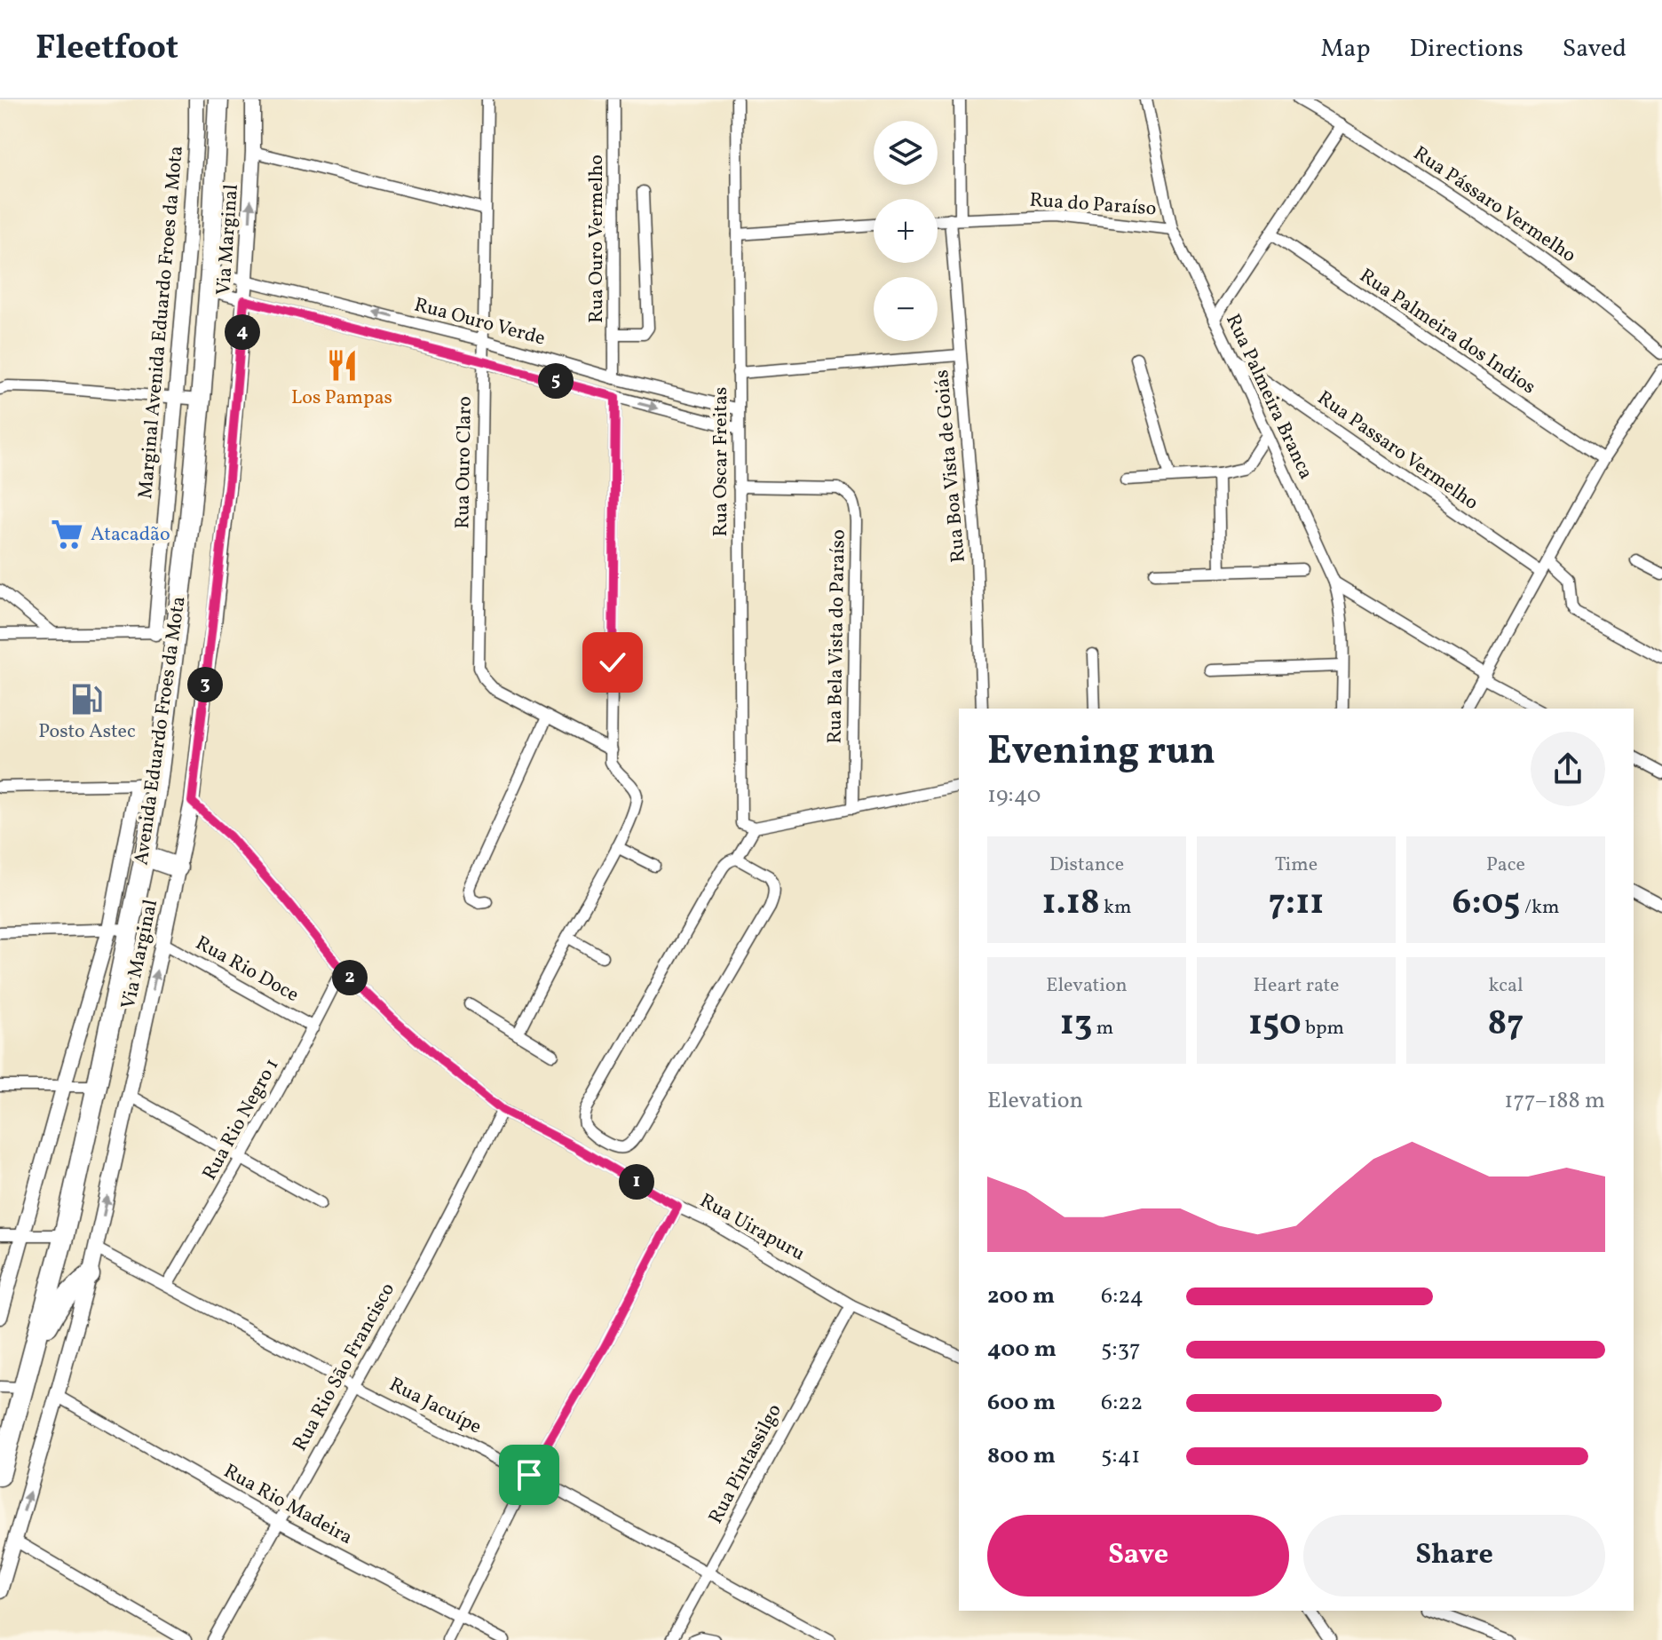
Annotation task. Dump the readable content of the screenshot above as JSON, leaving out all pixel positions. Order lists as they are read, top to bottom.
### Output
{
  "streets": {
    "highway": ["Avenida Eduardo Froes da Mota"],
    "street": [
      "Rua do Paraíso",
      "Rua Pássaro Vermelho",
      "Rua Ouro Vermelho",
      "Via Marginal",
      "Marginal Avenida Eduardo Froes da Mota",
      "Rua Ouro Verde",
      "Rua Palmeira dos Indios",
      "Rua Palmeira Branca",
      "Rua Passaro Vermelho",
      "Rua Oscar Freitas",
      "Rua Ouro Claro",
      "Rua Boa Vista de Goiás",
      "Rua Bela Vista do Paraíso",
      "Rua Rio Doce",
      "Rua Rio Negro 1",
      "Rua Uirapuru",
      "Rua Rio São Francisco",
      "Rua Jacuípe",
      "Rua Pintassilgo",
      "Rua Rio Madeira"
    ]
  },
  "crossings": [
    ["Rua do Paraíso", "Rua Palmeira Branca"],
    ["Rua do Paraíso", "Rua Boa Vista de Goiás"],
    ["Rua Ouro Vermelho", "Rua Ouro Verde"],
    ["Via Marginal", "Rua Ouro Verde"],
    ["Via Marginal", "Rua Rio Doce"],
    ["Via Marginal", "Rua Uirapuru"],
    ["Via Marginal", "Rua Jacuípe"],
    ["Via Marginal", "Rua Rio Madeira"],
    ["Marginal Avenida Eduardo Froes da Mota", "Avenida Eduardo Froes da Mota"],
    ["Rua Ouro Verde", "Rua Oscar Freitas"],
    ["Rua Ouro Verde", "Rua Ouro Claro"],
    ["Rua Ouro Verde", "Avenida Eduardo Froes da Mota"],
    ["Rua Palmeira Branca", "Rua Passaro Vermelho"],
    ["Rua Oscar Freitas", "Rua Bela Vista do Paraíso"],
    ["Rua Rio Doce", "Rua Rio Negro 1"],
    ["Rua Rio Negro 1", "Rua Uirapuru"],
    ["Rua Rio Negro 1", "Rua Jacuípe"],
    ["Rua Uirapuru", "Rua Rio São Francisco"],
    ["Rua Uirapuru", "Rua Pintassilgo"],
    ["Rua Rio São Francisco", "Rua Jacuípe"],
    ["Rua Rio São Francisco", "Rua Rio Madeira"],
    ["Rua Jacuípe", "Rua Pintassilgo"]
  ],
  "places": {
    "restaurant": ["Los Pampas"],
    "supermarket": ["Atacadão"],
    "fuel station": ["Posto Astec"]
  },
  "page": {
    "header": "Fleetfoot",
    "nav": ["Map", "Directions", "Saved"],
    "map_buttons": ["+", "−"],
    "pins": [
      "4",
      "5",
      "3",
      "2",
      "1"
    ],
    "heading": ["Evening run", "19:40"],
    "stats": [
      ["Distance", "1.18 km"],
      ["Time", "7:11"],
      ["Pace", "6:05 /km"],
      ["Elevation", "13 m"],
      ["Heart rate", "150 bpm"],
      ["kcal", "87"]
    ],
    "chart": ["Elevation", "177–188 m"],
    "list": [
      {
        "name": "200 m",
        "note": "6:24"
      },
      {
        "name": "400 m",
        "note": "5:37"
      },
      {
        "name": "600 m",
        "note": "6:22"
      },
      {
        "name": "800 m",
        "note": "5:41"
      }
    ],
    "buttons": ["Save", "Share"]
  }
}
